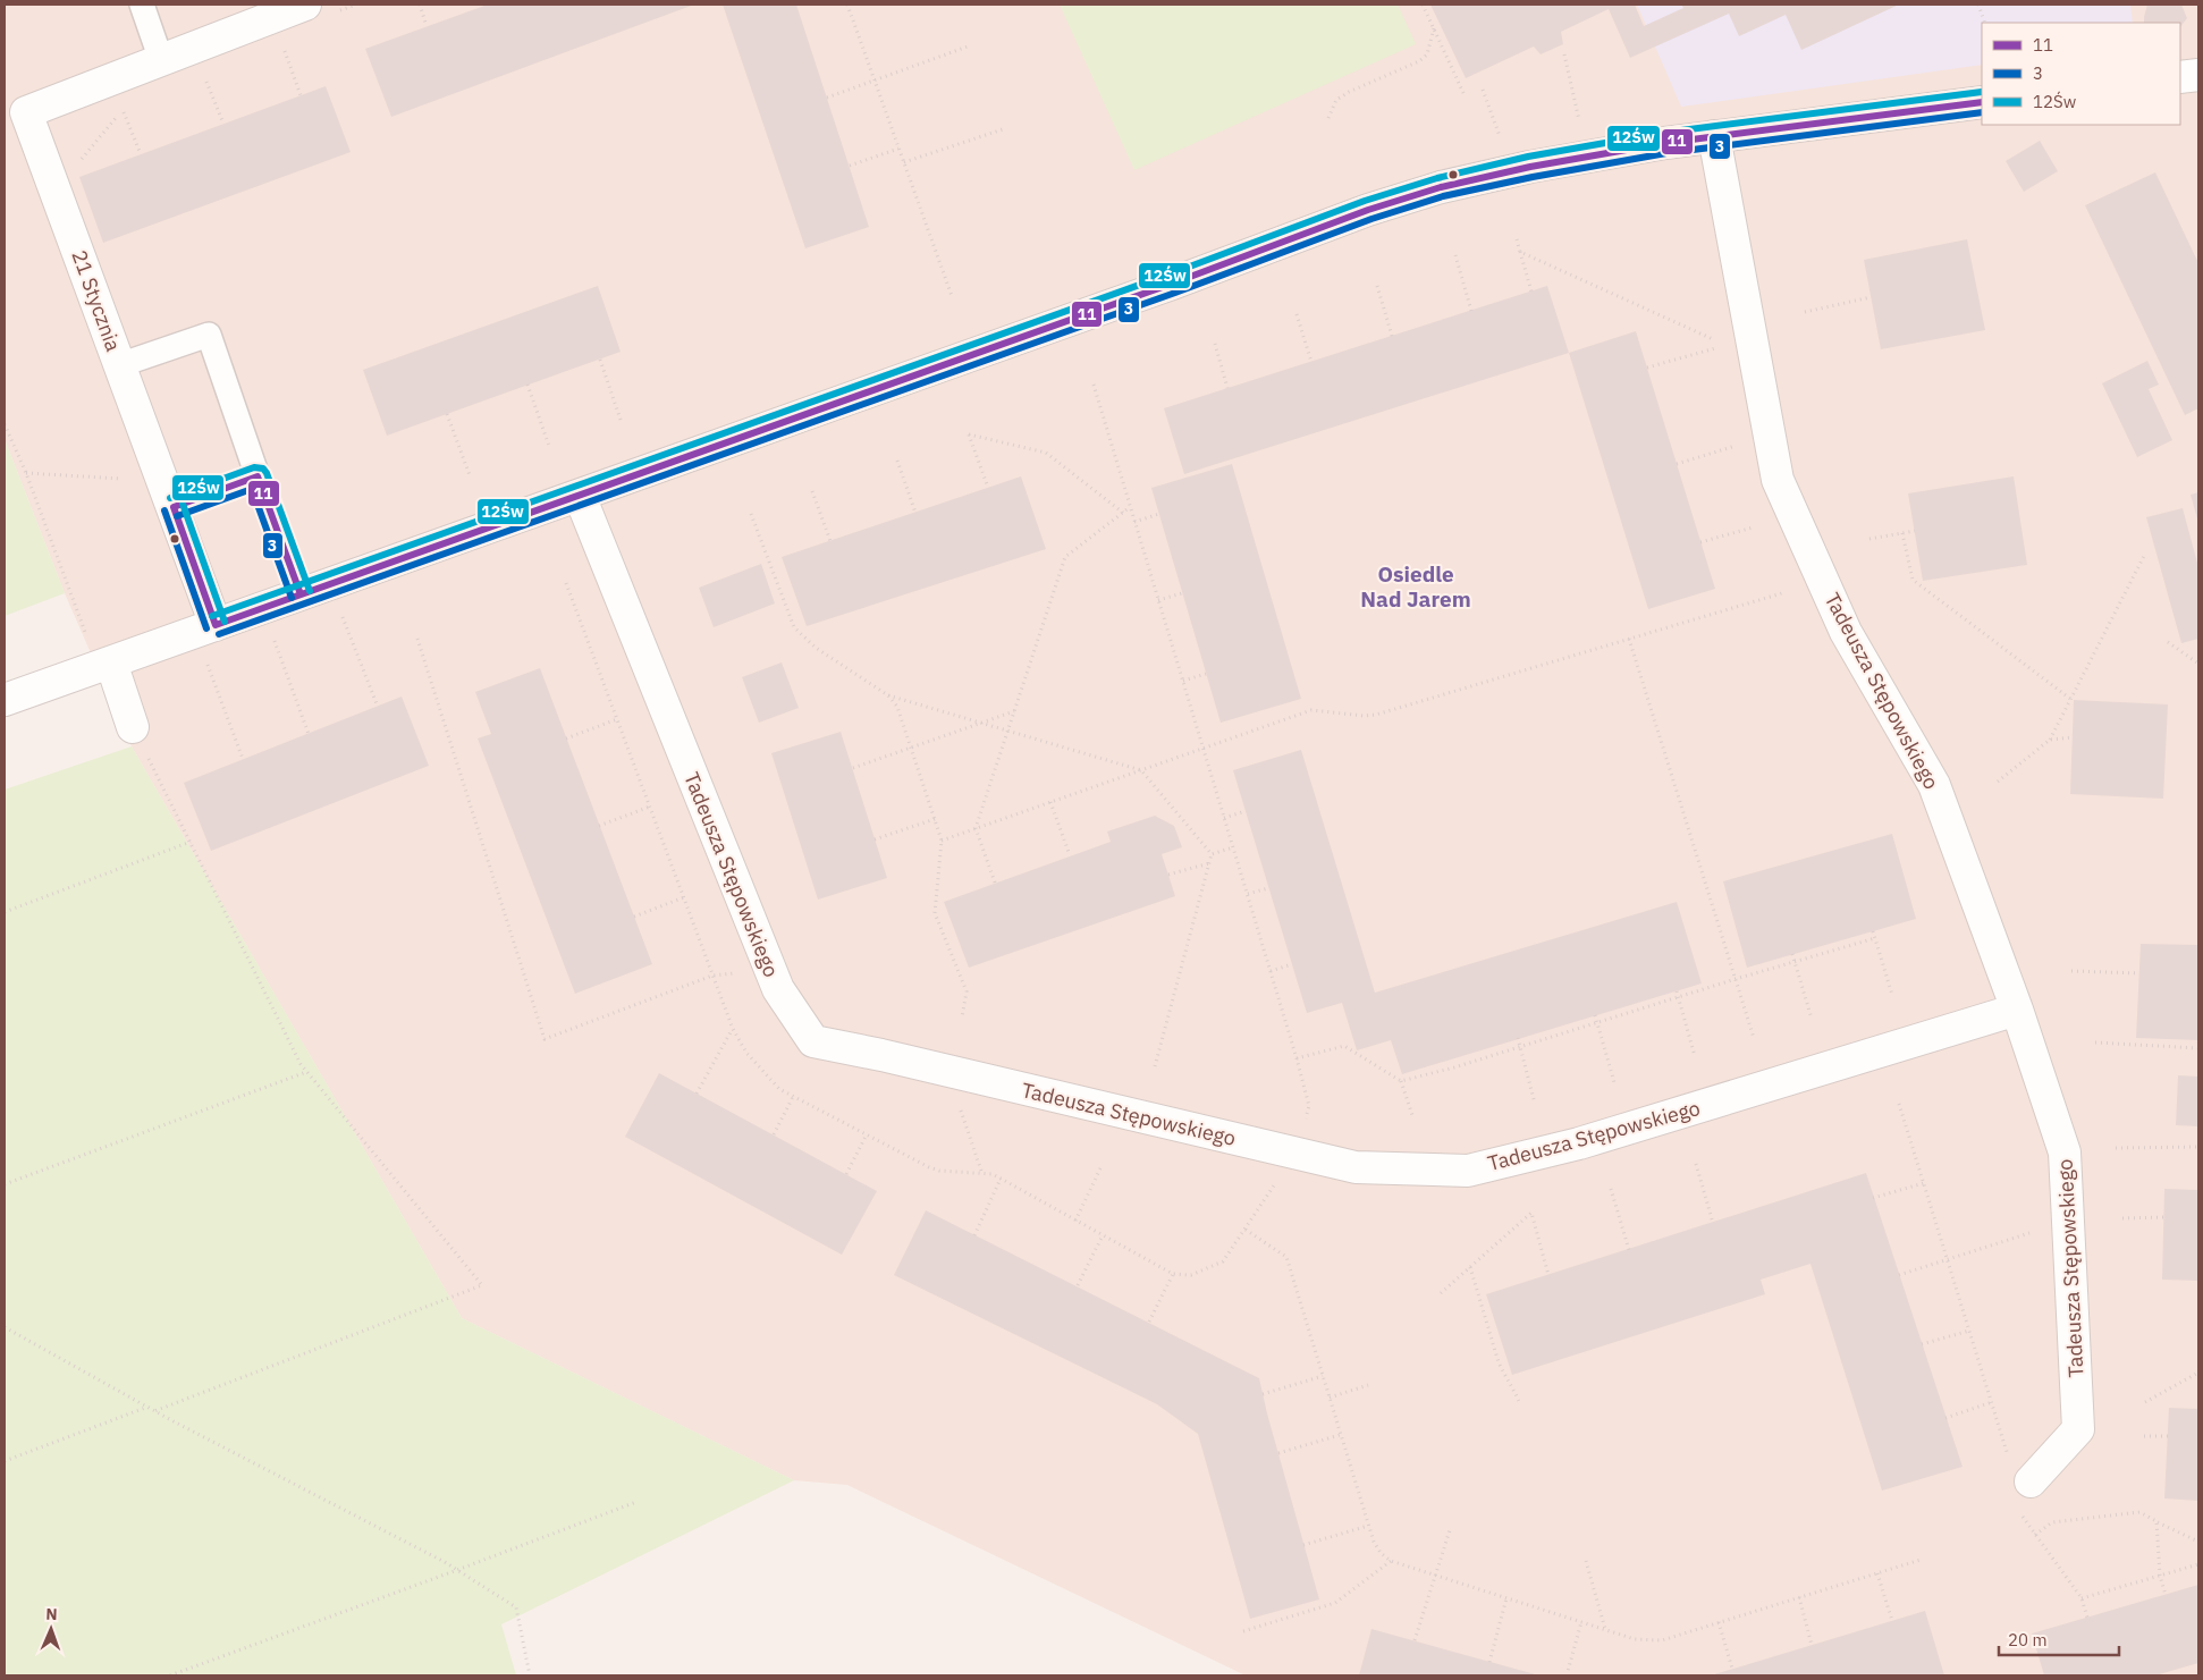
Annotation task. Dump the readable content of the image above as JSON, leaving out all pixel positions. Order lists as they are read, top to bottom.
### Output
{
  "streets": {
    "street": ["21 Stycznia", "Tadeusza Stępowskiego"]
  },
  "districts": ["Osiedle Nad Jarem"],
  "lines": ["transit line 12Św", "transit line 11", "transit line 3"],
  "legend": ["11", "3", "12Św"],
  "scale_bar": "20 m",
  "north": "top"
}
